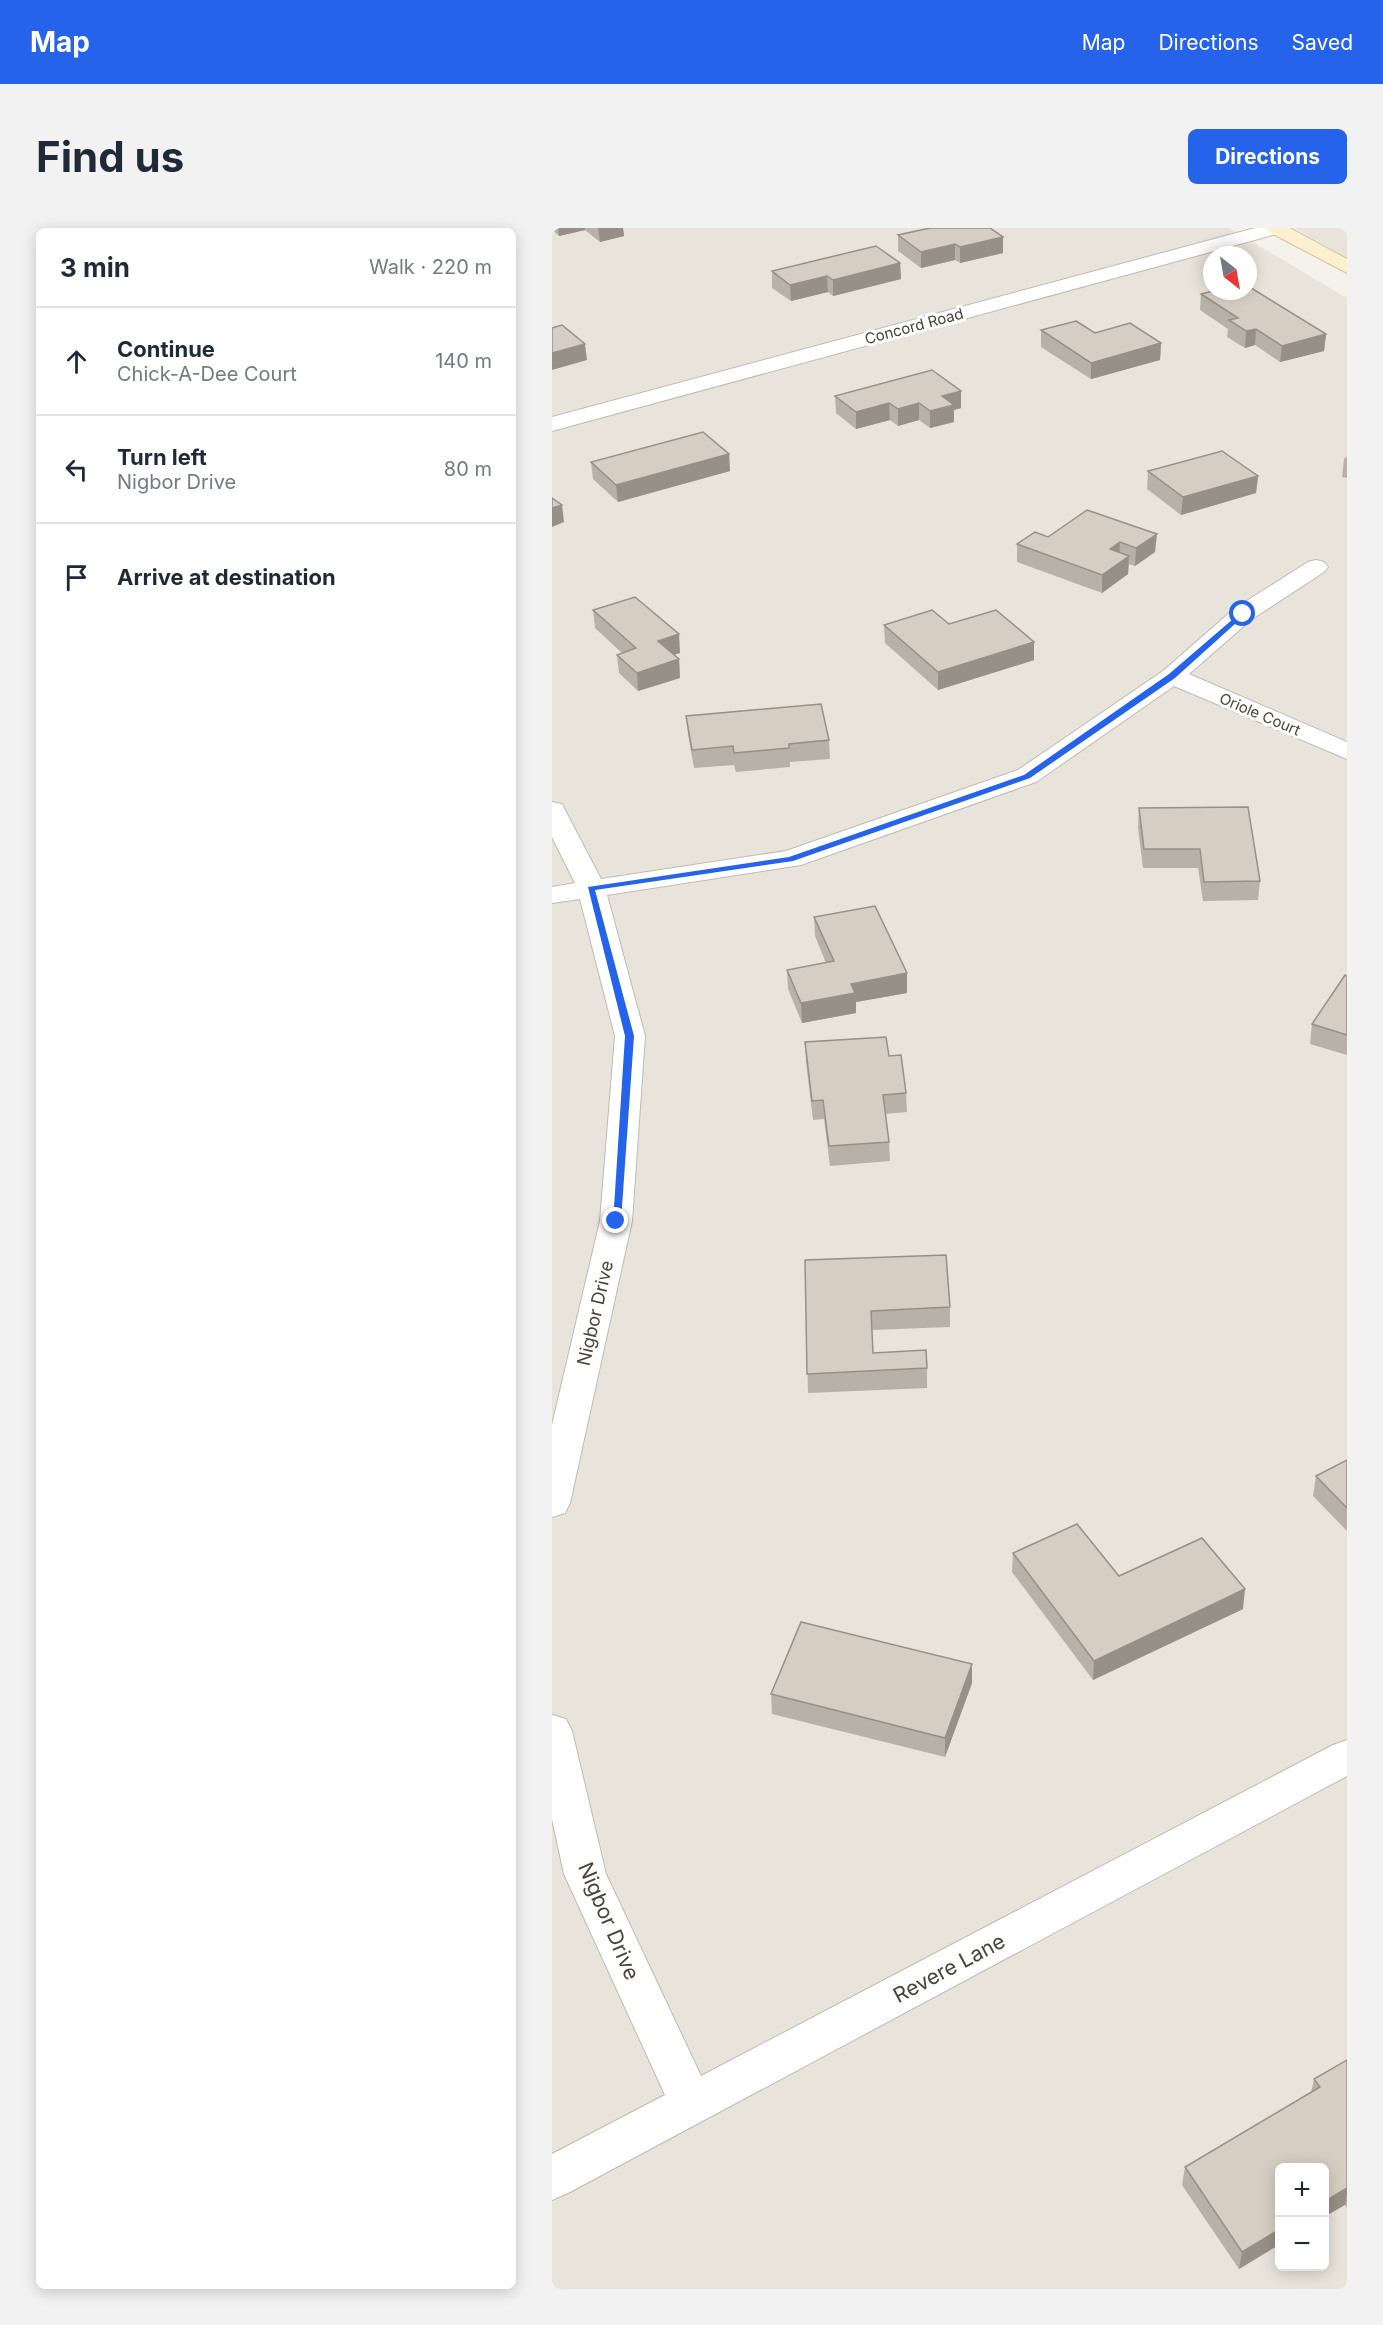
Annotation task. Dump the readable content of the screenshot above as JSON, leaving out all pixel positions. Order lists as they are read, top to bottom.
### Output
{
  "streets": {
    "street": [
      "Concord Road",
      "Oriole Court",
      "Nigbor Drive",
      "Revere Lane"
    ]
  },
  "crossings": [
    ["Nigbor Drive", "Revere Lane"]
  ],
  "north": "bottom right",
  "page": {
    "header": "Map",
    "nav": ["Map", "Directions", "Saved"],
    "buttons": "Directions",
    "title": "Find us",
    "heading": ["3 min", "Walk · 220 m"],
    "list": [
      ["Continue", "Chick-A-Dee Court", "140 m"],
      ["Turn left", "Nigbor Drive", "80 m"],
      "Arrive at destination"
    ],
    "map_buttons": ["+", "−"]
  }
}
